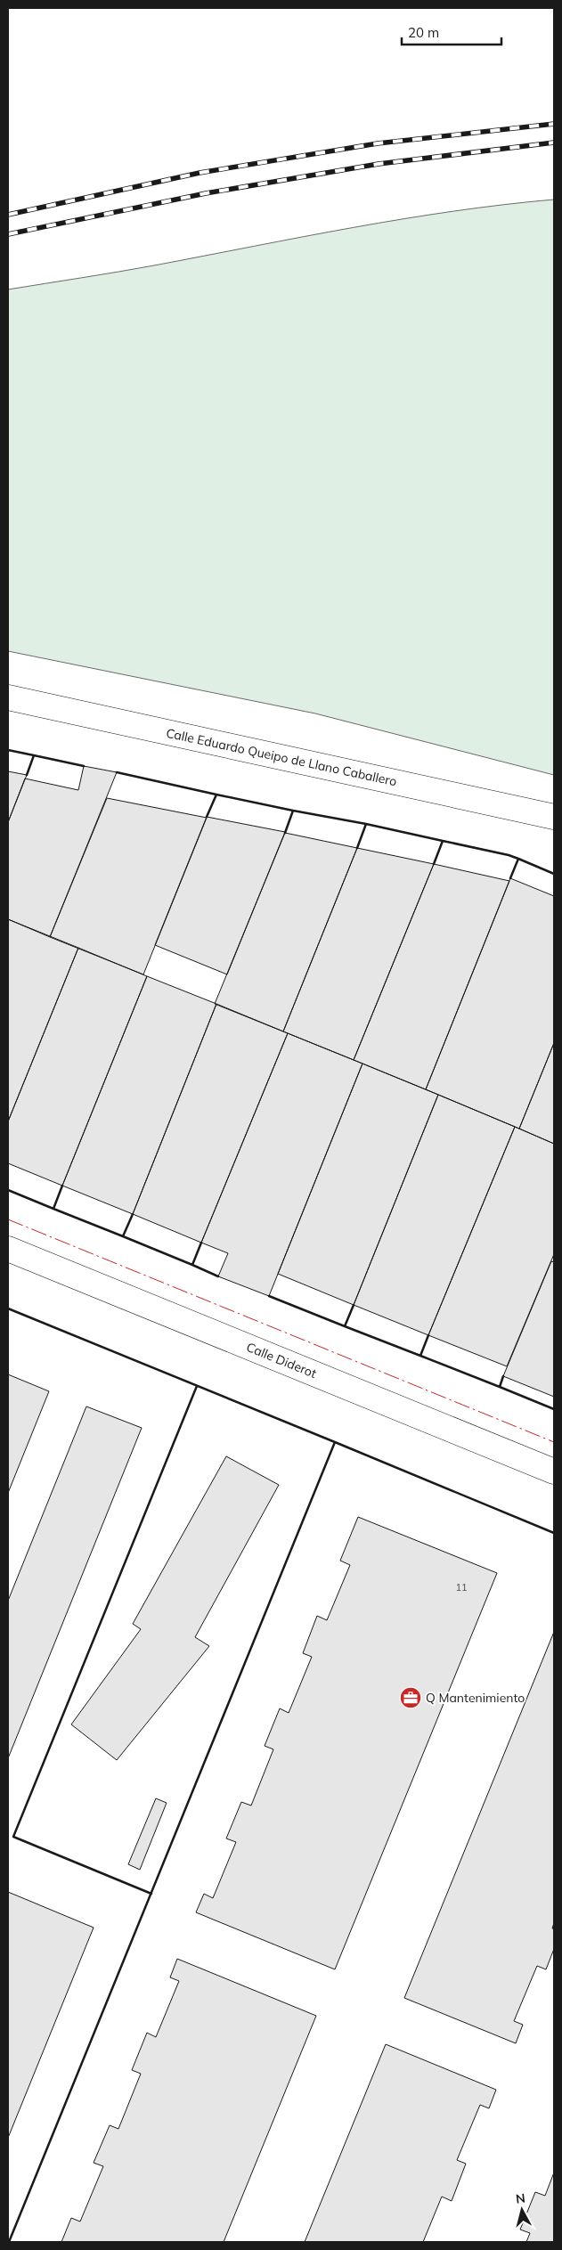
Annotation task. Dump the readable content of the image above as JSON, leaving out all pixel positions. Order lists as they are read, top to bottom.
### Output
{
  "streets": {
    "street": ["Calle Eduardo Queipo de Llano Caballero", "Calle Diderot"]
  },
  "places": {
    "office": ["Q Mantenimiento"]
  },
  "house_numbers": ["11"],
  "scale_bar": "20 m",
  "north": "top"
}
